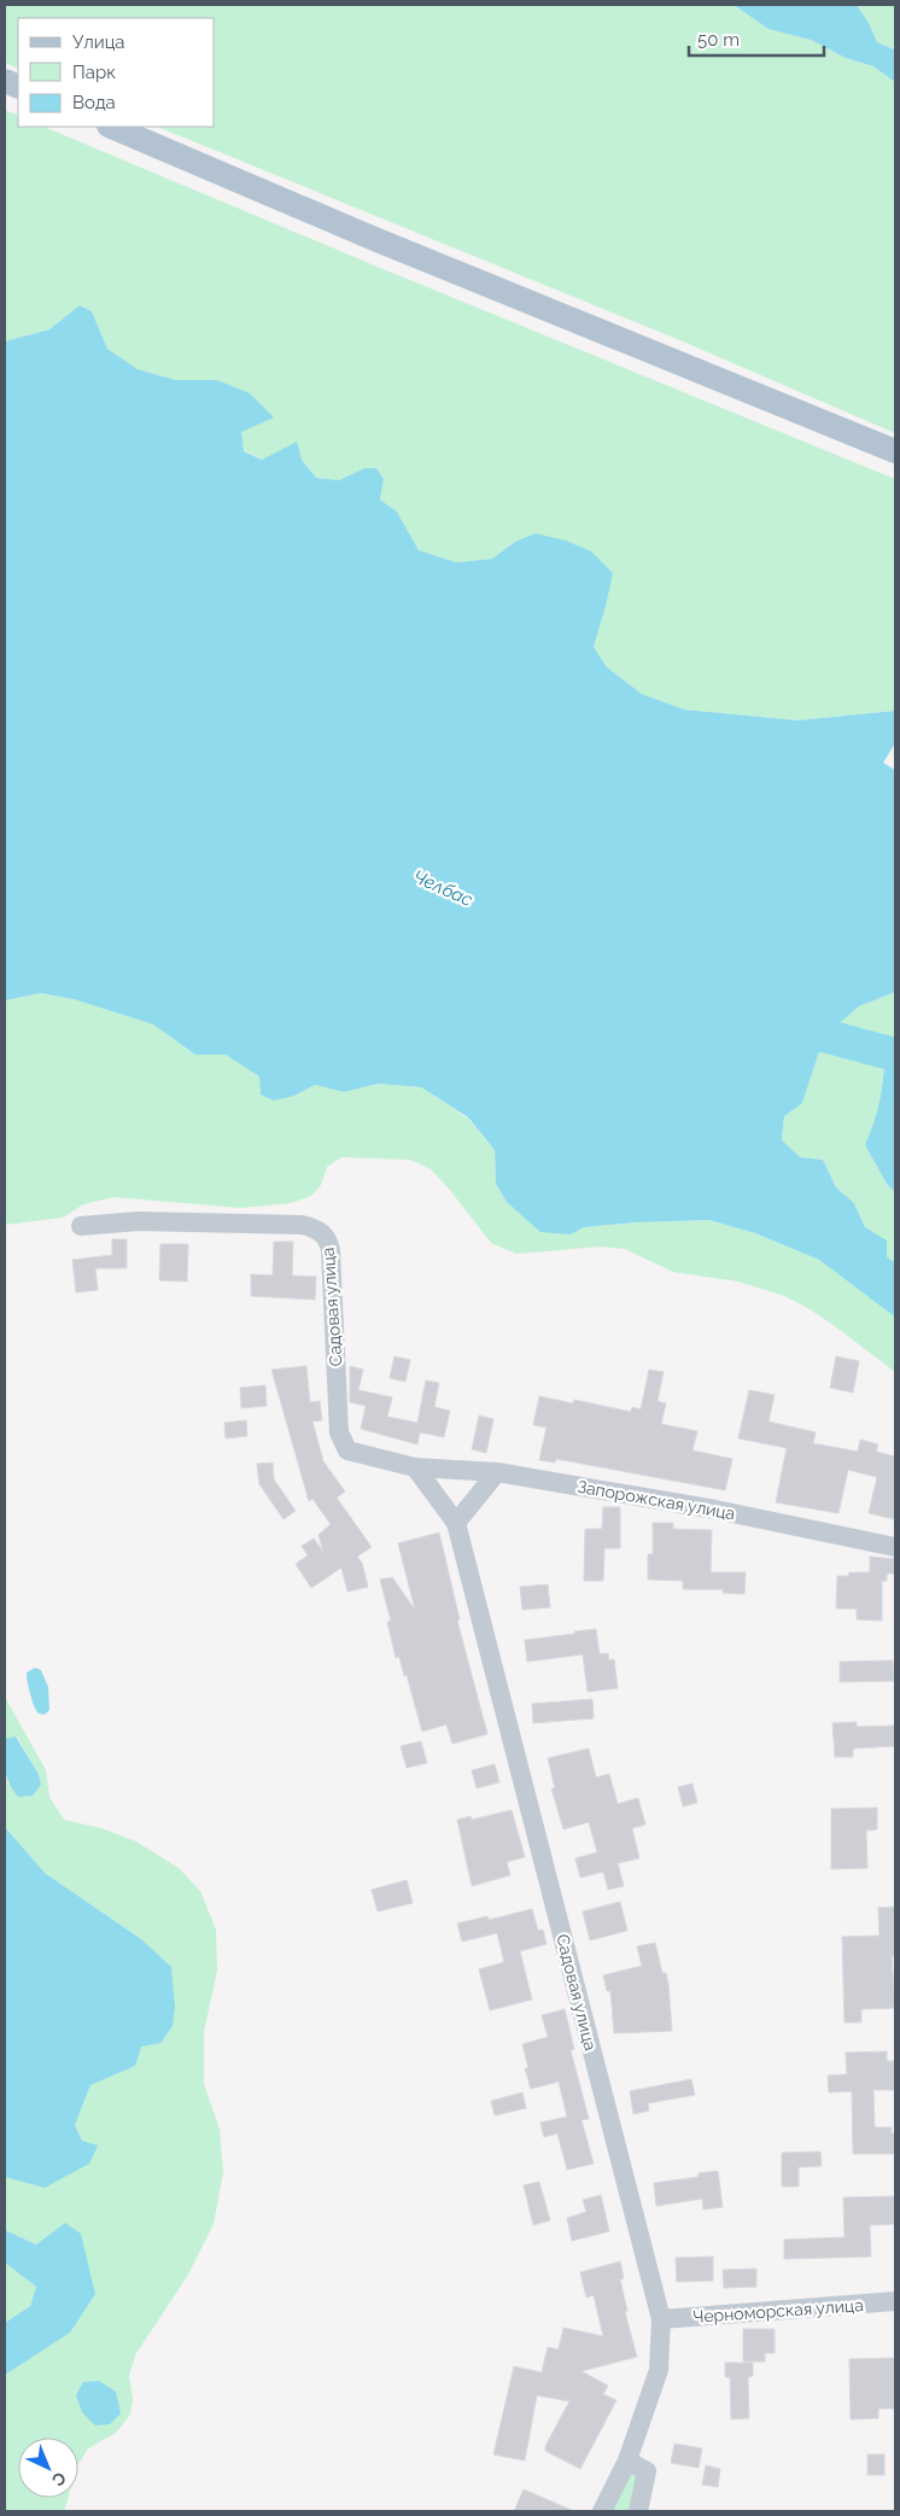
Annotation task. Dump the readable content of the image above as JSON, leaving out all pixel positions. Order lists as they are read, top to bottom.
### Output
{
  "streets": {
    "street": ["Садовая улица", "Запорожская улица", "Черноморская улица"]
  },
  "crossings": [
    ["Садовая улица", "Запорожская улица"],
    ["Садовая улица", "Черноморская улица"]
  ],
  "water": ["Челбас"],
  "legend": ["Улица", "Парк", "Вода"],
  "scale_bar": "50 m",
  "north": "bottom right"
}
